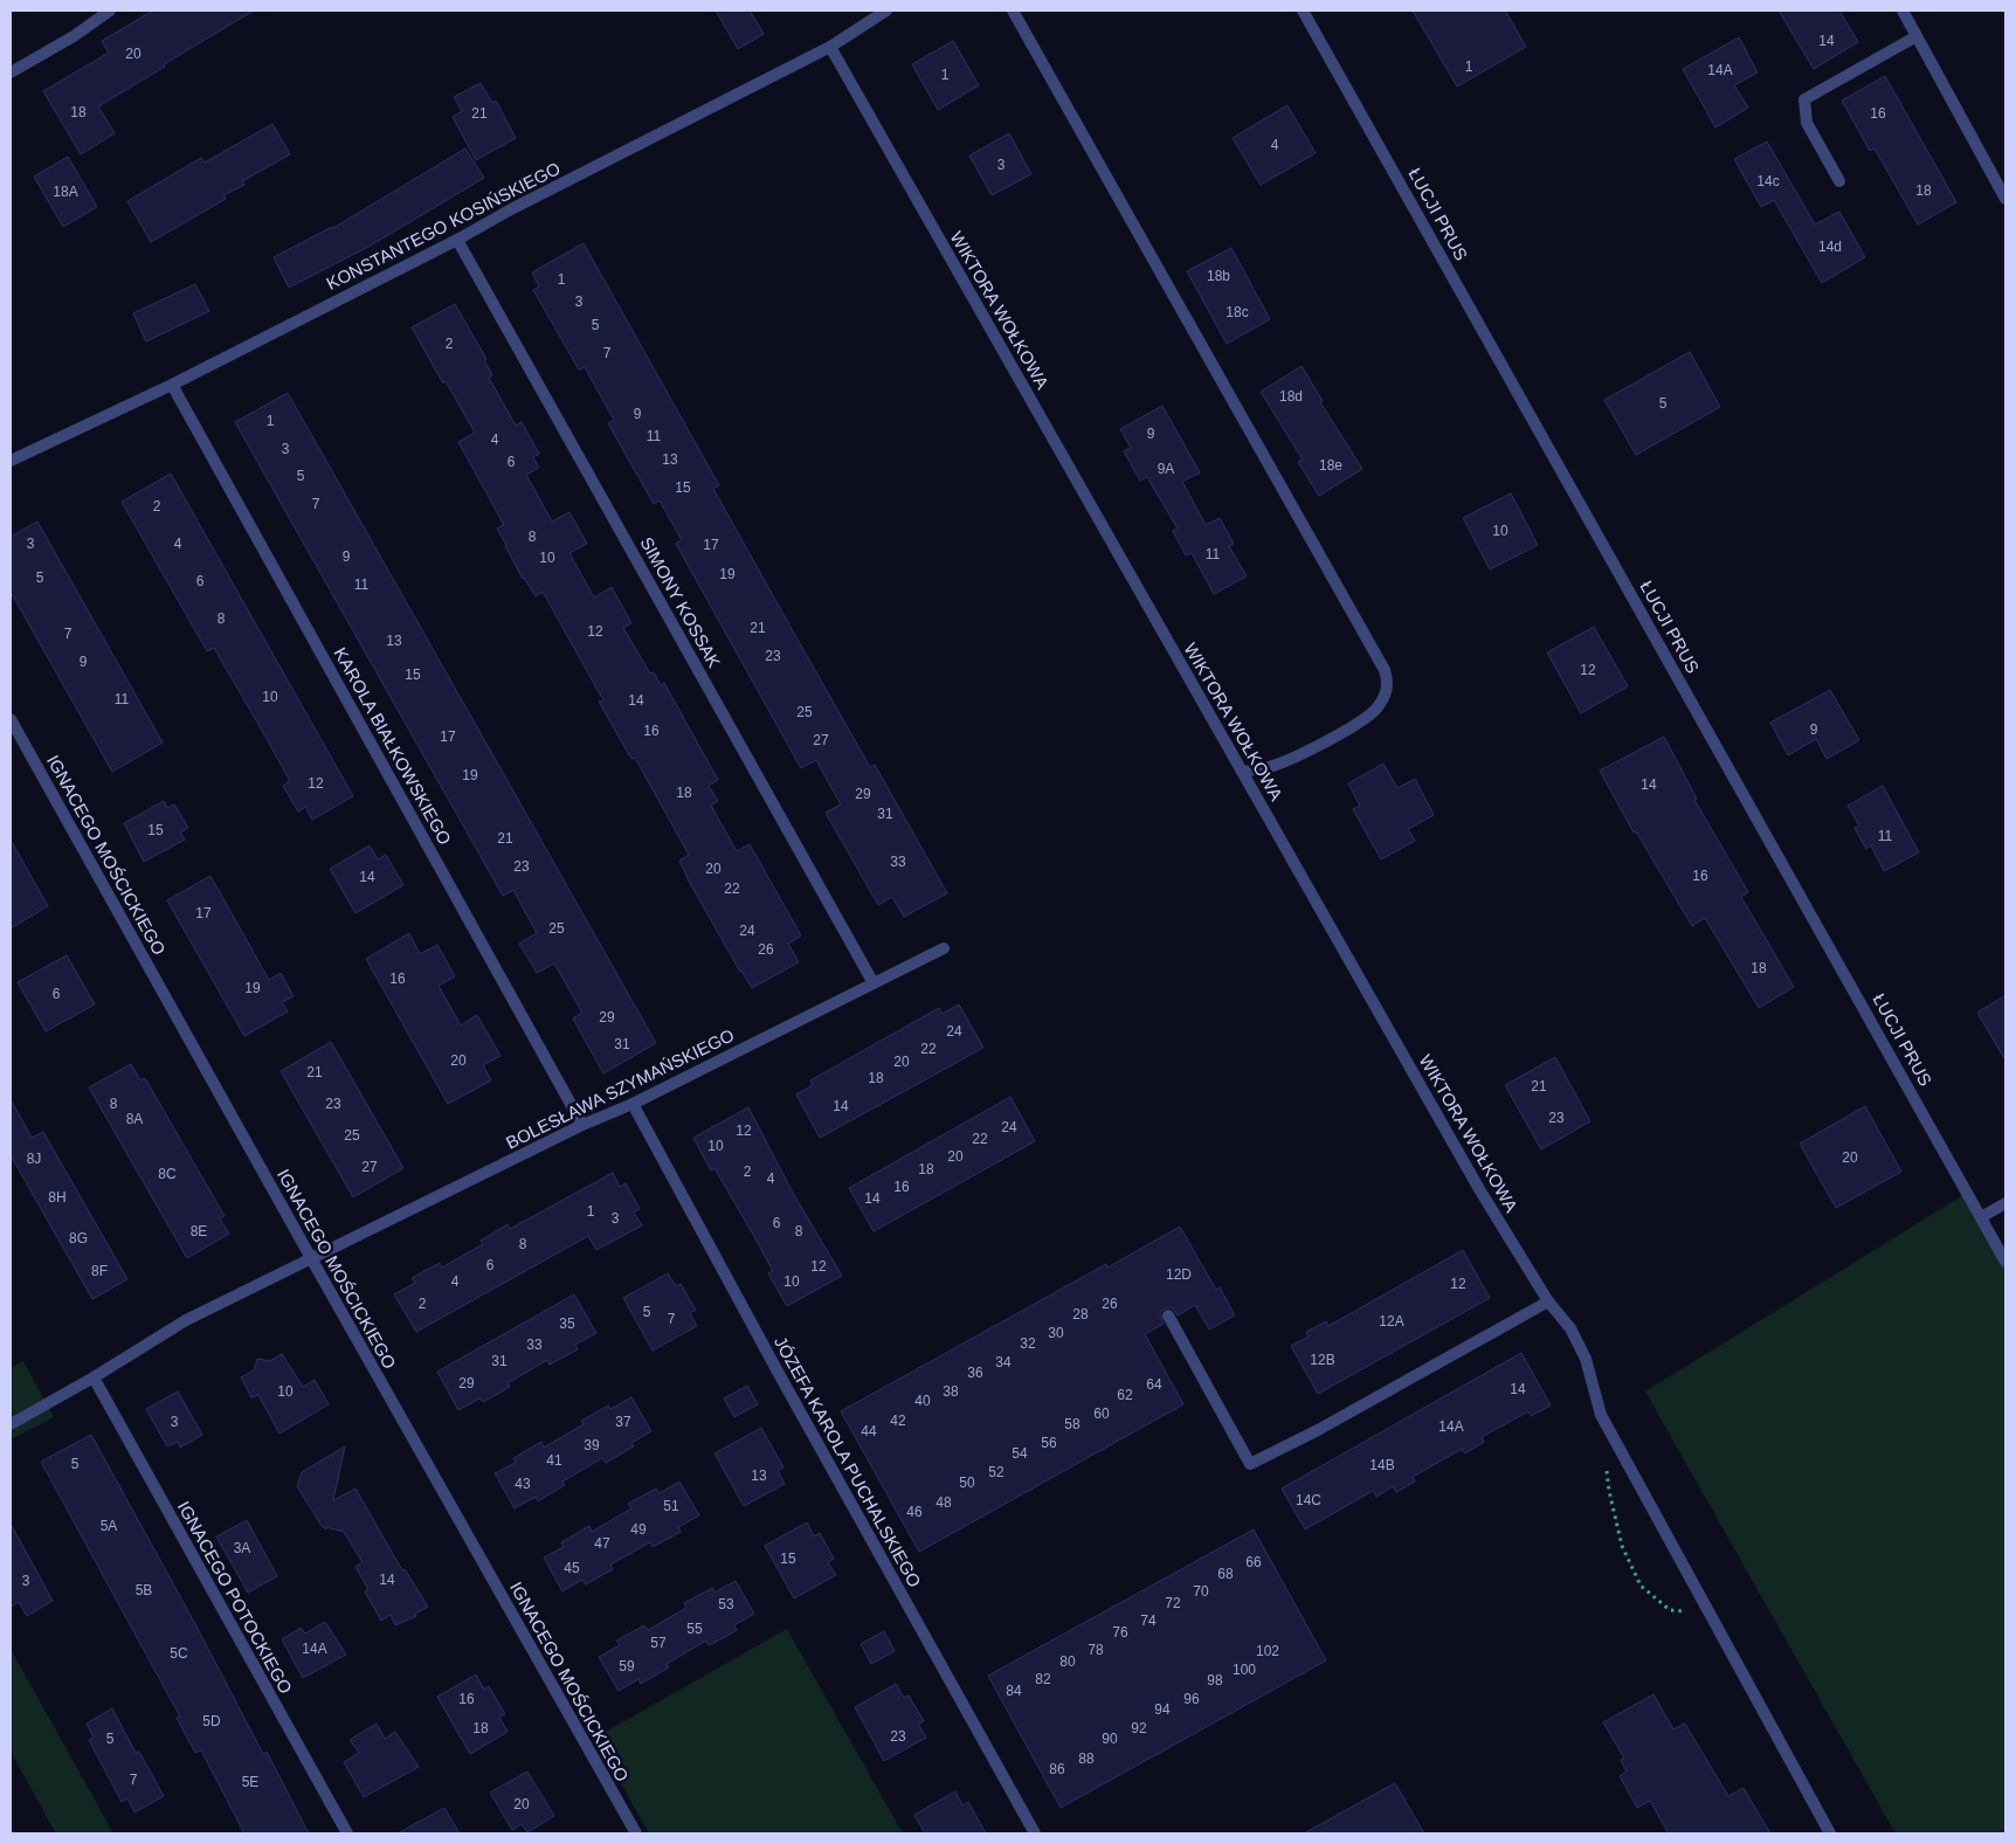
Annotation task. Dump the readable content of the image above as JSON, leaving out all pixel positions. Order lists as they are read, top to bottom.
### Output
{
  "streets": {
    "street": [
      "ŁUCJI PRUS",
      "KONSTANTEGO KOSIŃSKIEGO",
      "WIKTORA WOŁKOWA",
      "SIMONY KOSSAK",
      "KAROLA BIAŁKOWSKIEGO",
      "IGNACEGO MOŚCICKIEGO",
      "BOLESŁAWA SZYMAŃSKIEGO",
      "JÓZEFA KAROLA PUCHALSKIEGO",
      "IGNACEGO POTOCKIEGO"
    ]
  },
  "crossings": [
    ["KONSTANTEGO KOSIŃSKIEGO", "WIKTORA WOŁKOWA"],
    ["KONSTANTEGO KOSIŃSKIEGO", "SIMONY KOSSAK"],
    ["KONSTANTEGO KOSIŃSKIEGO", "KAROLA BIAŁKOWSKIEGO"],
    ["SIMONY KOSSAK", "BOLESŁAWA SZYMAŃSKIEGO"],
    ["KAROLA BIAŁKOWSKIEGO", "BOLESŁAWA SZYMAŃSKIEGO"],
    ["IGNACEGO MOŚCICKIEGO", "BOLESŁAWA SZYMAŃSKIEGO"],
    ["BOLESŁAWA SZYMAŃSKIEGO", "JÓZEFA KAROLA PUCHALSKIEGO"]
  ],
  "house_numbers": [
    "14",
    "20",
    "1",
    "14A",
    "1",
    "18",
    "21",
    "16",
    "4",
    "3",
    "14c",
    "18",
    "18A",
    "14d",
    "18b",
    "1",
    "3",
    "18c",
    "5",
    "2",
    "7",
    "18d",
    "5",
    "9",
    "1",
    "9",
    "11",
    "4",
    "3",
    "13",
    "6",
    "18e",
    "9A",
    "5",
    "15",
    "7",
    "2",
    "10",
    "8",
    "3",
    "4",
    "17",
    "11",
    "9",
    "10",
    "19",
    "5",
    "6",
    "11",
    "8",
    "21",
    "12",
    "7",
    "13",
    "23",
    "9",
    "12",
    "15",
    "10",
    "11",
    "14",
    "25",
    "9",
    "16",
    "17",
    "27",
    "19",
    "12",
    "14",
    "18",
    "29",
    "31",
    "15",
    "11",
    "21",
    "33",
    "23",
    "20",
    "16",
    "14",
    "22",
    "17",
    "25",
    "24",
    "26",
    "18",
    "16",
    "19",
    "6",
    "29",
    "24",
    "31",
    "22",
    "20",
    "20",
    "21",
    "18",
    "21",
    "8",
    "23",
    "14",
    "23",
    "8A",
    "24",
    "12",
    "25",
    "22",
    "10",
    "20",
    "20",
    "8J",
    "27",
    "18",
    "2",
    "8C",
    "4",
    "16",
    "8H",
    "14",
    "1",
    "3",
    "6",
    "8E",
    "8",
    "8G",
    "8",
    "6",
    "12",
    "8F",
    "12D",
    "4",
    "10",
    "12",
    "2",
    "26",
    "5",
    "28",
    "7",
    "12A",
    "35",
    "30",
    "32",
    "33",
    "12B",
    "31",
    "34",
    "36",
    "29",
    "64",
    "14",
    "10",
    "38",
    "62",
    "40",
    "60",
    "42",
    "3",
    "37",
    "58",
    "14A",
    "44",
    "56",
    "39",
    "54",
    "41",
    "5",
    "14B",
    "52",
    "13",
    "50",
    "43",
    "14C",
    "48",
    "51",
    "46",
    "5A",
    "49",
    "47",
    "3A",
    "15",
    "66",
    "45",
    "68",
    "14",
    "3",
    "5B",
    "70",
    "72",
    "53",
    "74",
    "55",
    "76",
    "57",
    "14A",
    "78",
    "102",
    "5C",
    "80",
    "59",
    "100",
    "82",
    "98",
    "84",
    "16",
    "96",
    "94",
    "5D",
    "18",
    "92",
    "23",
    "5",
    "90",
    "88",
    "86",
    "7",
    "5E",
    "20"
  ]
}
